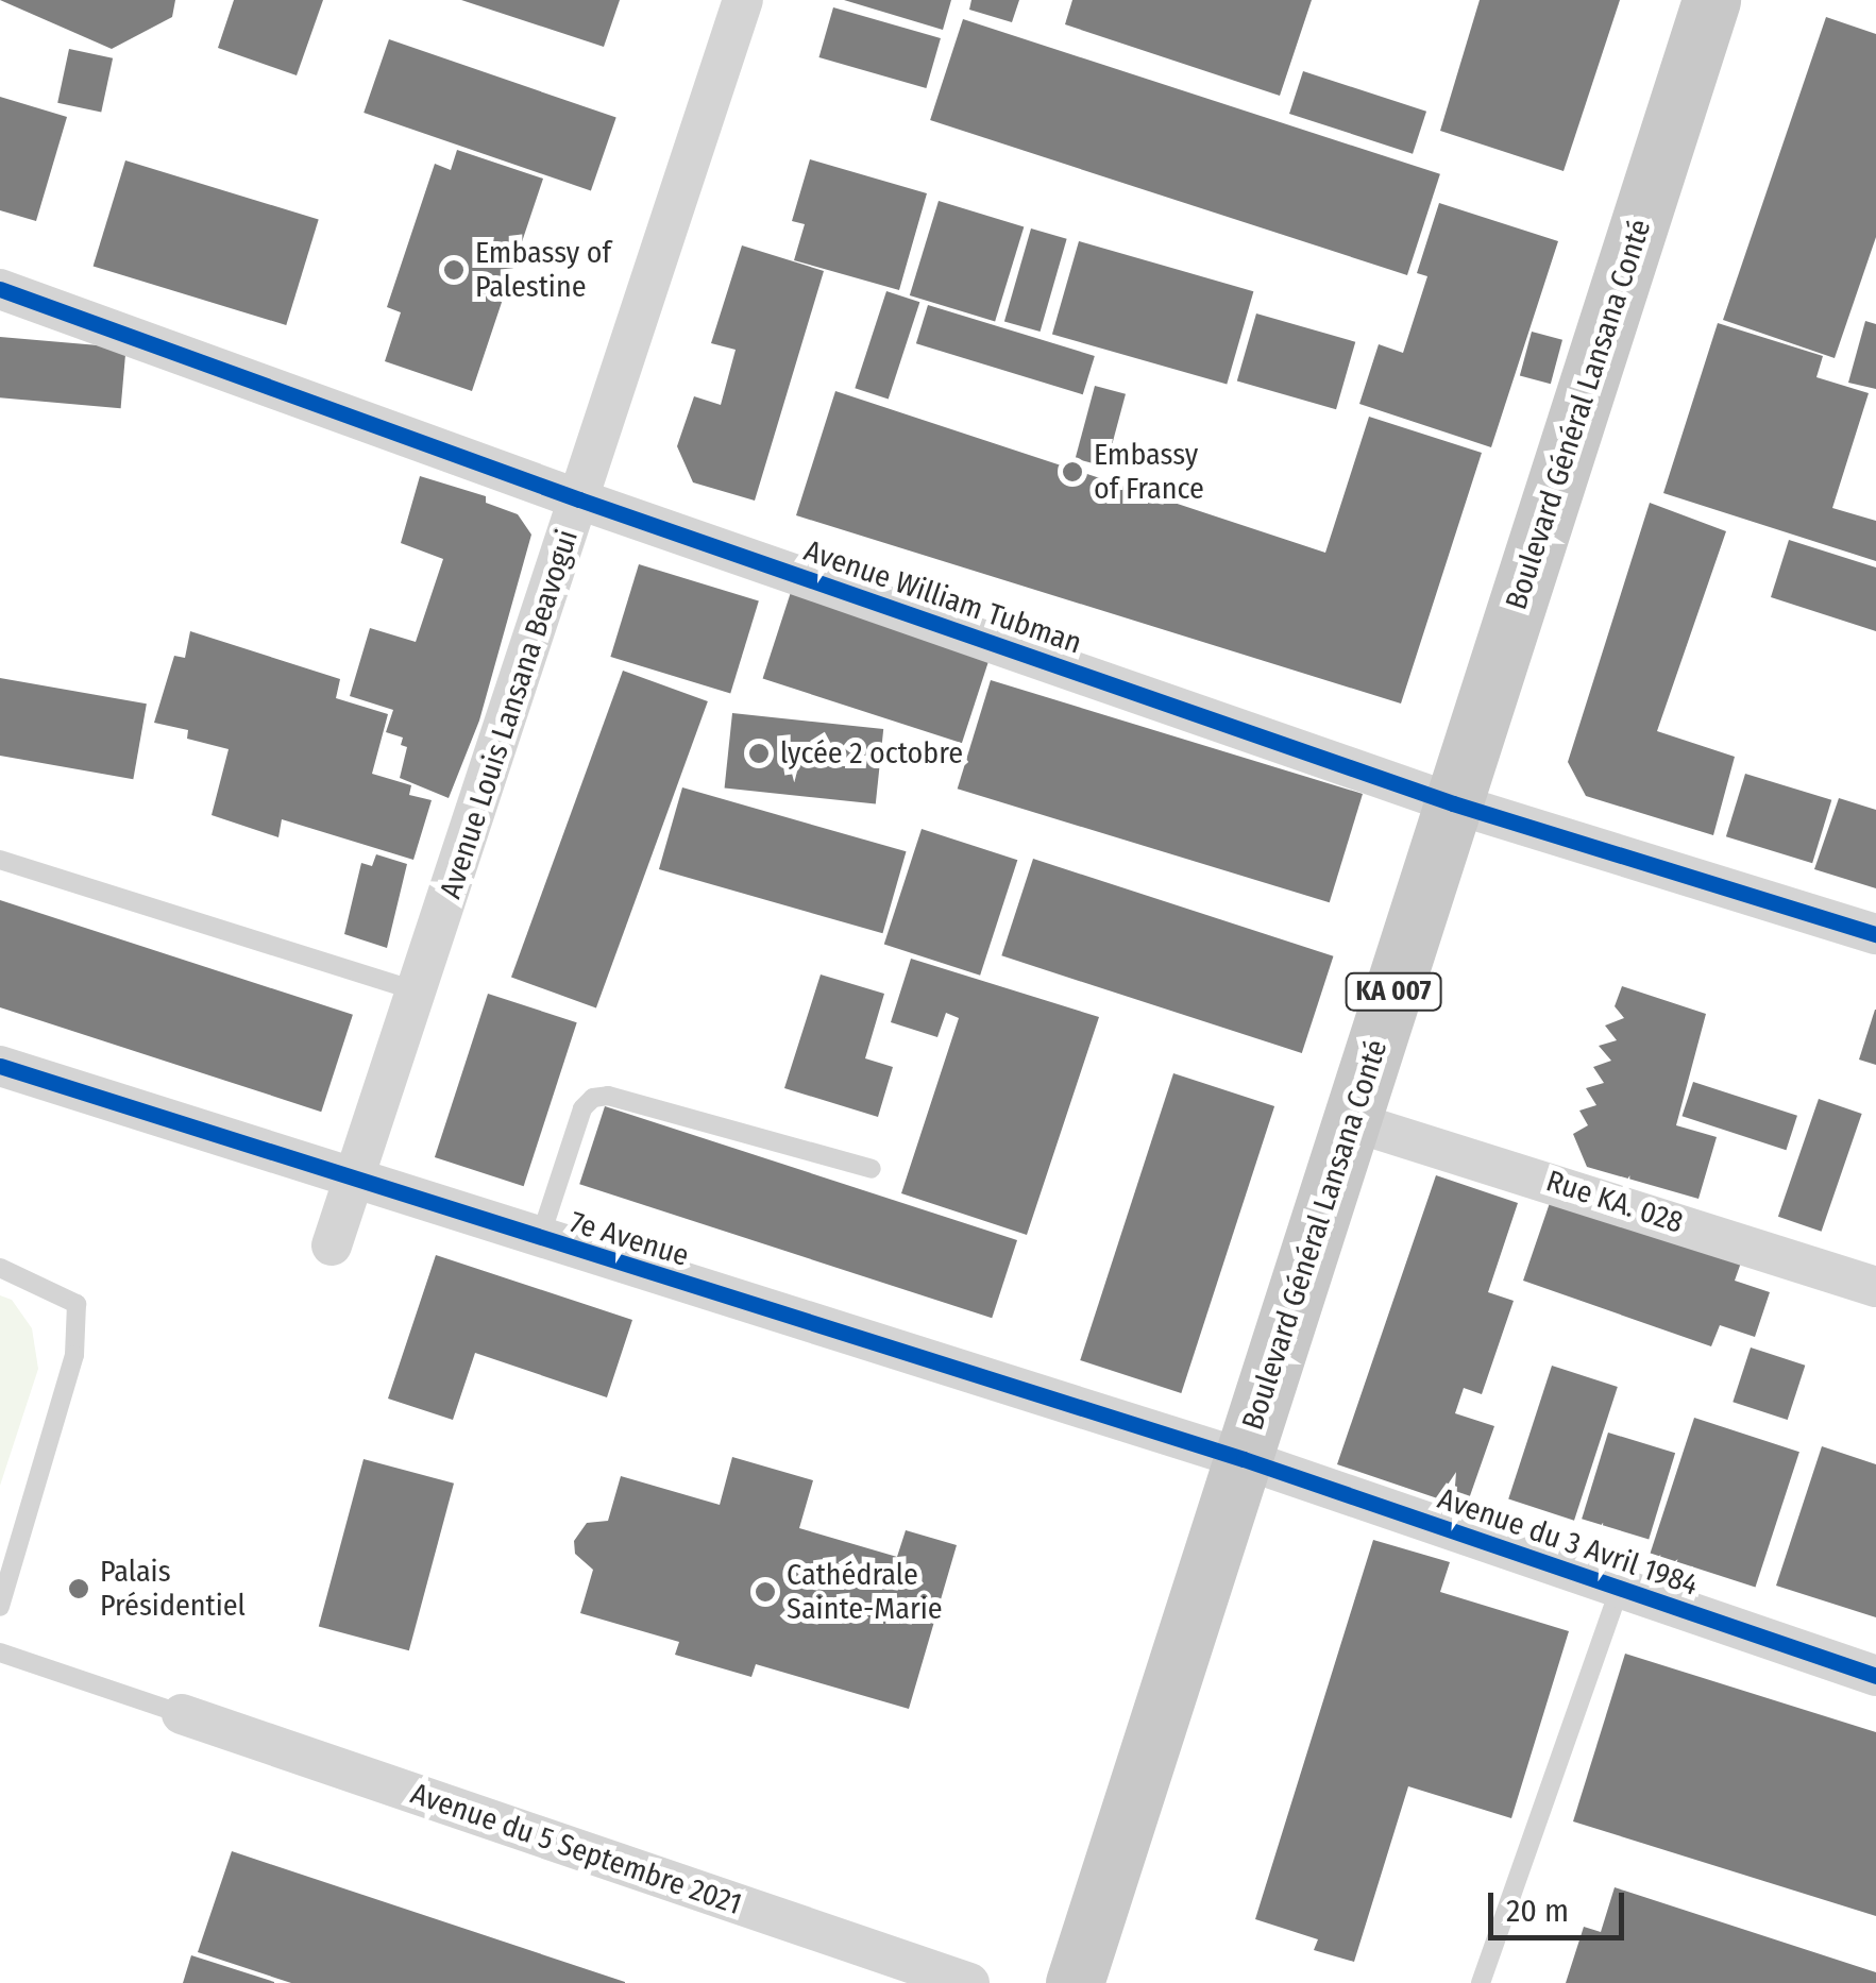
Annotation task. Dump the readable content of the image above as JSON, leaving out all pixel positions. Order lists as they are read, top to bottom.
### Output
{
  "streets": {
    "main road": ["Boulevard Général Lansana Conté", "KA 007"],
    "street": [
      "Avenue William Tubman",
      "Avenue Louis Lansana Beavogui",
      "Rue KA. 028",
      "7e Avenue",
      "Avenue du 3 Avril 1984",
      "Avenue du 5 Septembre 2021"
    ]
  },
  "crossings": [
    ["Boulevard Général Lansana Conté", "Avenue William Tubman"],
    ["Boulevard Général Lansana Conté", "Rue KA. 028"],
    ["Boulevard Général Lansana Conté", "7e Avenue"],
    ["Boulevard Général Lansana Conté", "Avenue du 3 Avril 1984"],
    ["Avenue William Tubman", "Avenue Louis Lansana Beavogui"],
    ["Avenue Louis Lansana Beavogui", "7e Avenue"],
    ["7e Avenue", "Avenue du 3 Avril 1984"]
  ],
  "places": [
    "Embassy of Palestine",
    "Embassy of France",
    "lycée 2 octobre",
    "Palais Présidentiel",
    "Cathédrale Sainte-Marie"
  ],
  "scale_bar": "20 m"
}
